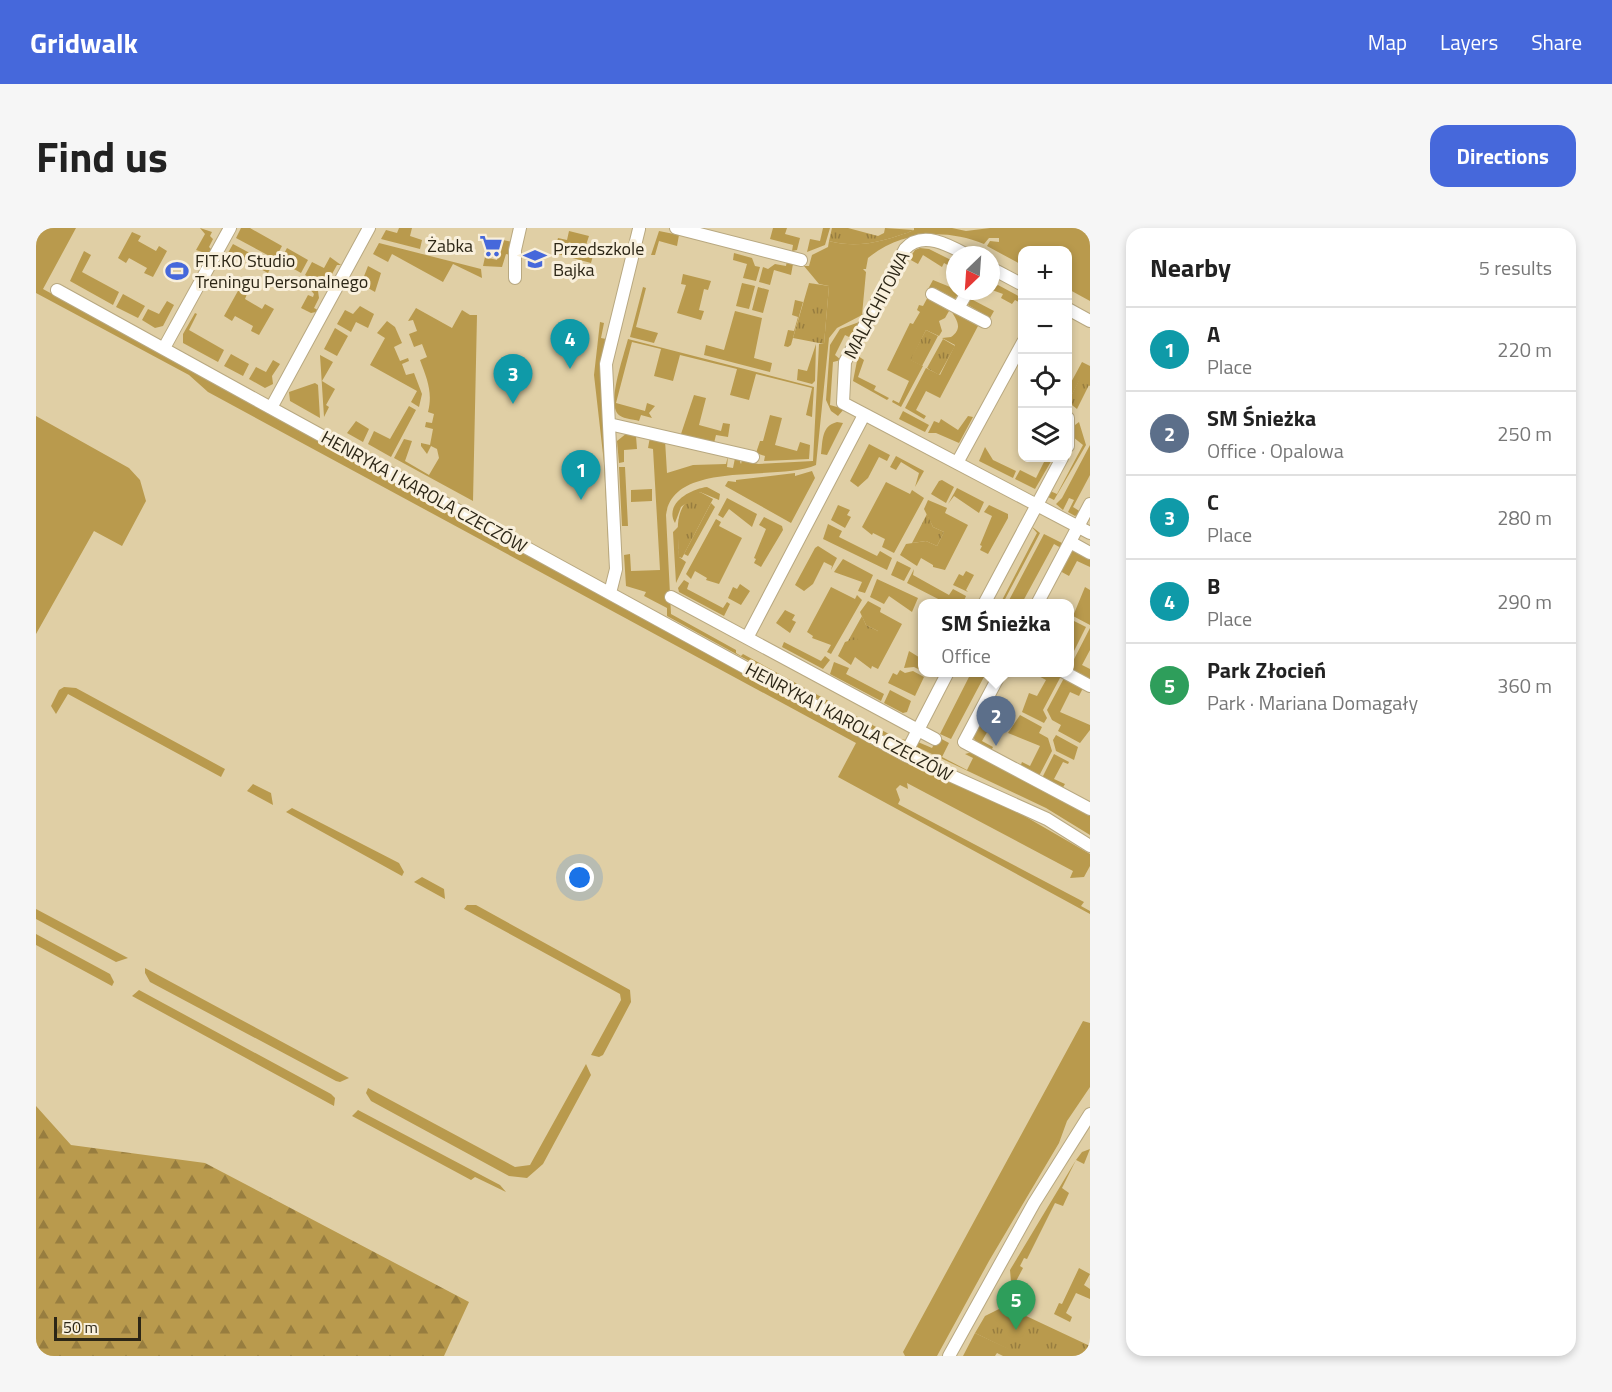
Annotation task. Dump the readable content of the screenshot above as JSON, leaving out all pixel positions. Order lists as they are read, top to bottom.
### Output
{
  "streets": {
    "street": ["MALACHITOWA", "HENRYKA I KAROLA CZECZÓW"]
  },
  "places": {
    "supermarket": ["Żabka"],
    "school or university": ["Przedszkole Bajka"],
    "sports": ["FIT.KO Studio Treningu Personalnego"]
  },
  "scale_bar": "50 m",
  "north": "bottom left",
  "page": {
    "header": "Gridwalk",
    "nav": ["Map", "Layers", "Share"],
    "title": "Find us",
    "buttons": "Directions",
    "heading": ["Nearby", "5 results"],
    "map_buttons": ["+", "−"],
    "list": [
      {
        "mark": "1",
        "name": "A",
        "note": "Place",
        "value": "220 m"
      },
      {
        "mark": "2",
        "name": "SM Śnieżka",
        "note": "Office · Opalowa",
        "value": "250 m"
      },
      {
        "mark": "3",
        "name": "C",
        "note": "Place",
        "value": "280 m"
      },
      {
        "mark": "4",
        "name": "B",
        "note": "Place",
        "value": "290 m"
      },
      {
        "mark": "5",
        "name": "Park Złocień",
        "note": "Park · Mariana Domagały",
        "value": "360 m"
      }
    ],
    "pins": [
      "4",
      "3",
      "1",
      "2",
      "5"
    ],
    "popup": ["SM Śnieżka", "Office"],
    "scale": "50 m"
  }
}
